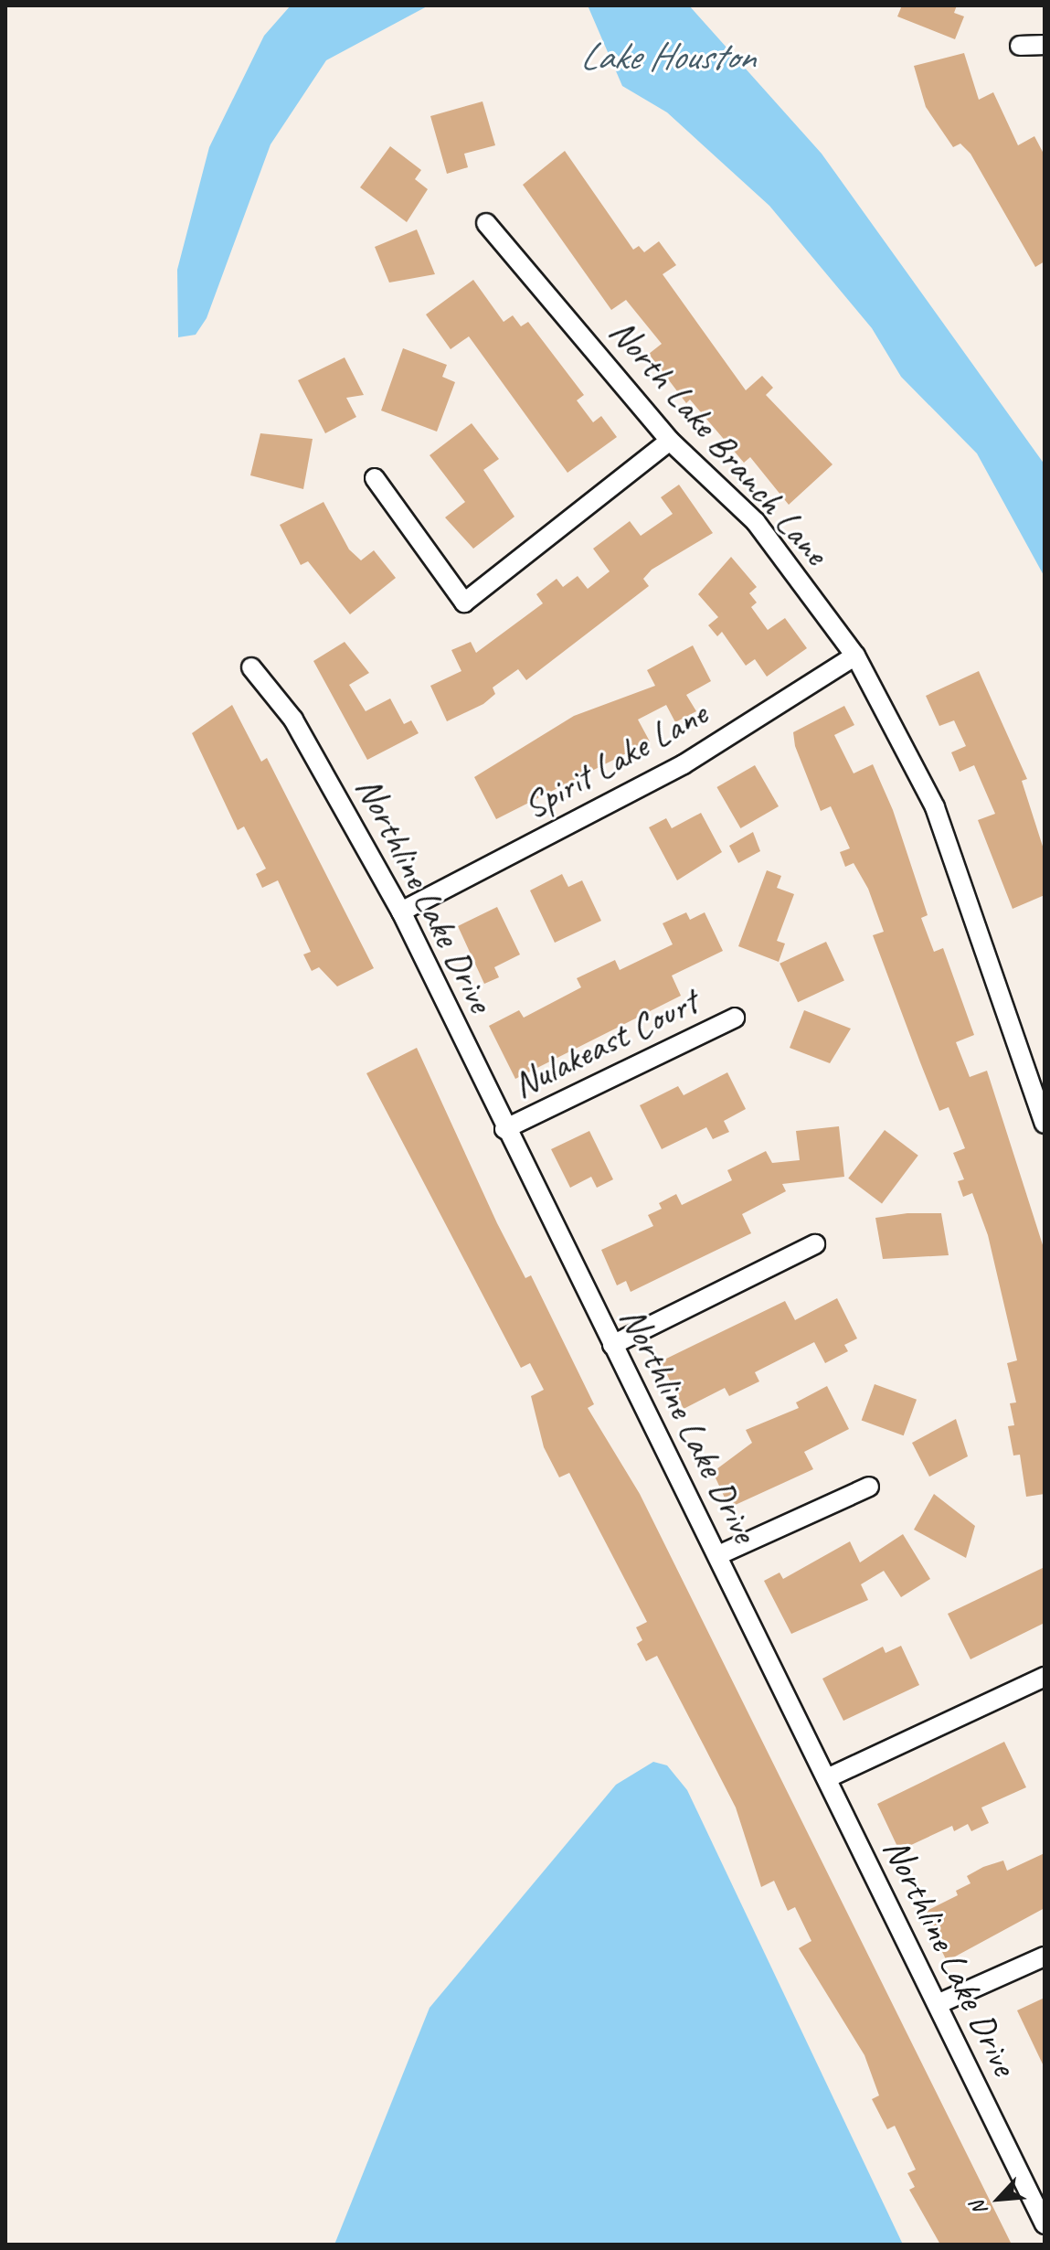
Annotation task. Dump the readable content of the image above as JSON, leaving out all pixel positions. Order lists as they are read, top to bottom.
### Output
{
  "streets": {
    "street": [
      "North Lake Branch Lane",
      "Spirit Lake Lane",
      "Northline Lake Drive",
      "Nulakeast Court"
    ]
  },
  "crossings": [
    ["North Lake Branch Lane", "Spirit Lake Lane"],
    ["Spirit Lake Lane", "Northline Lake Drive"],
    ["Northline Lake Drive", "Nulakeast Court"]
  ],
  "water": ["Lake Houston"],
  "north": "bottom left"
}
